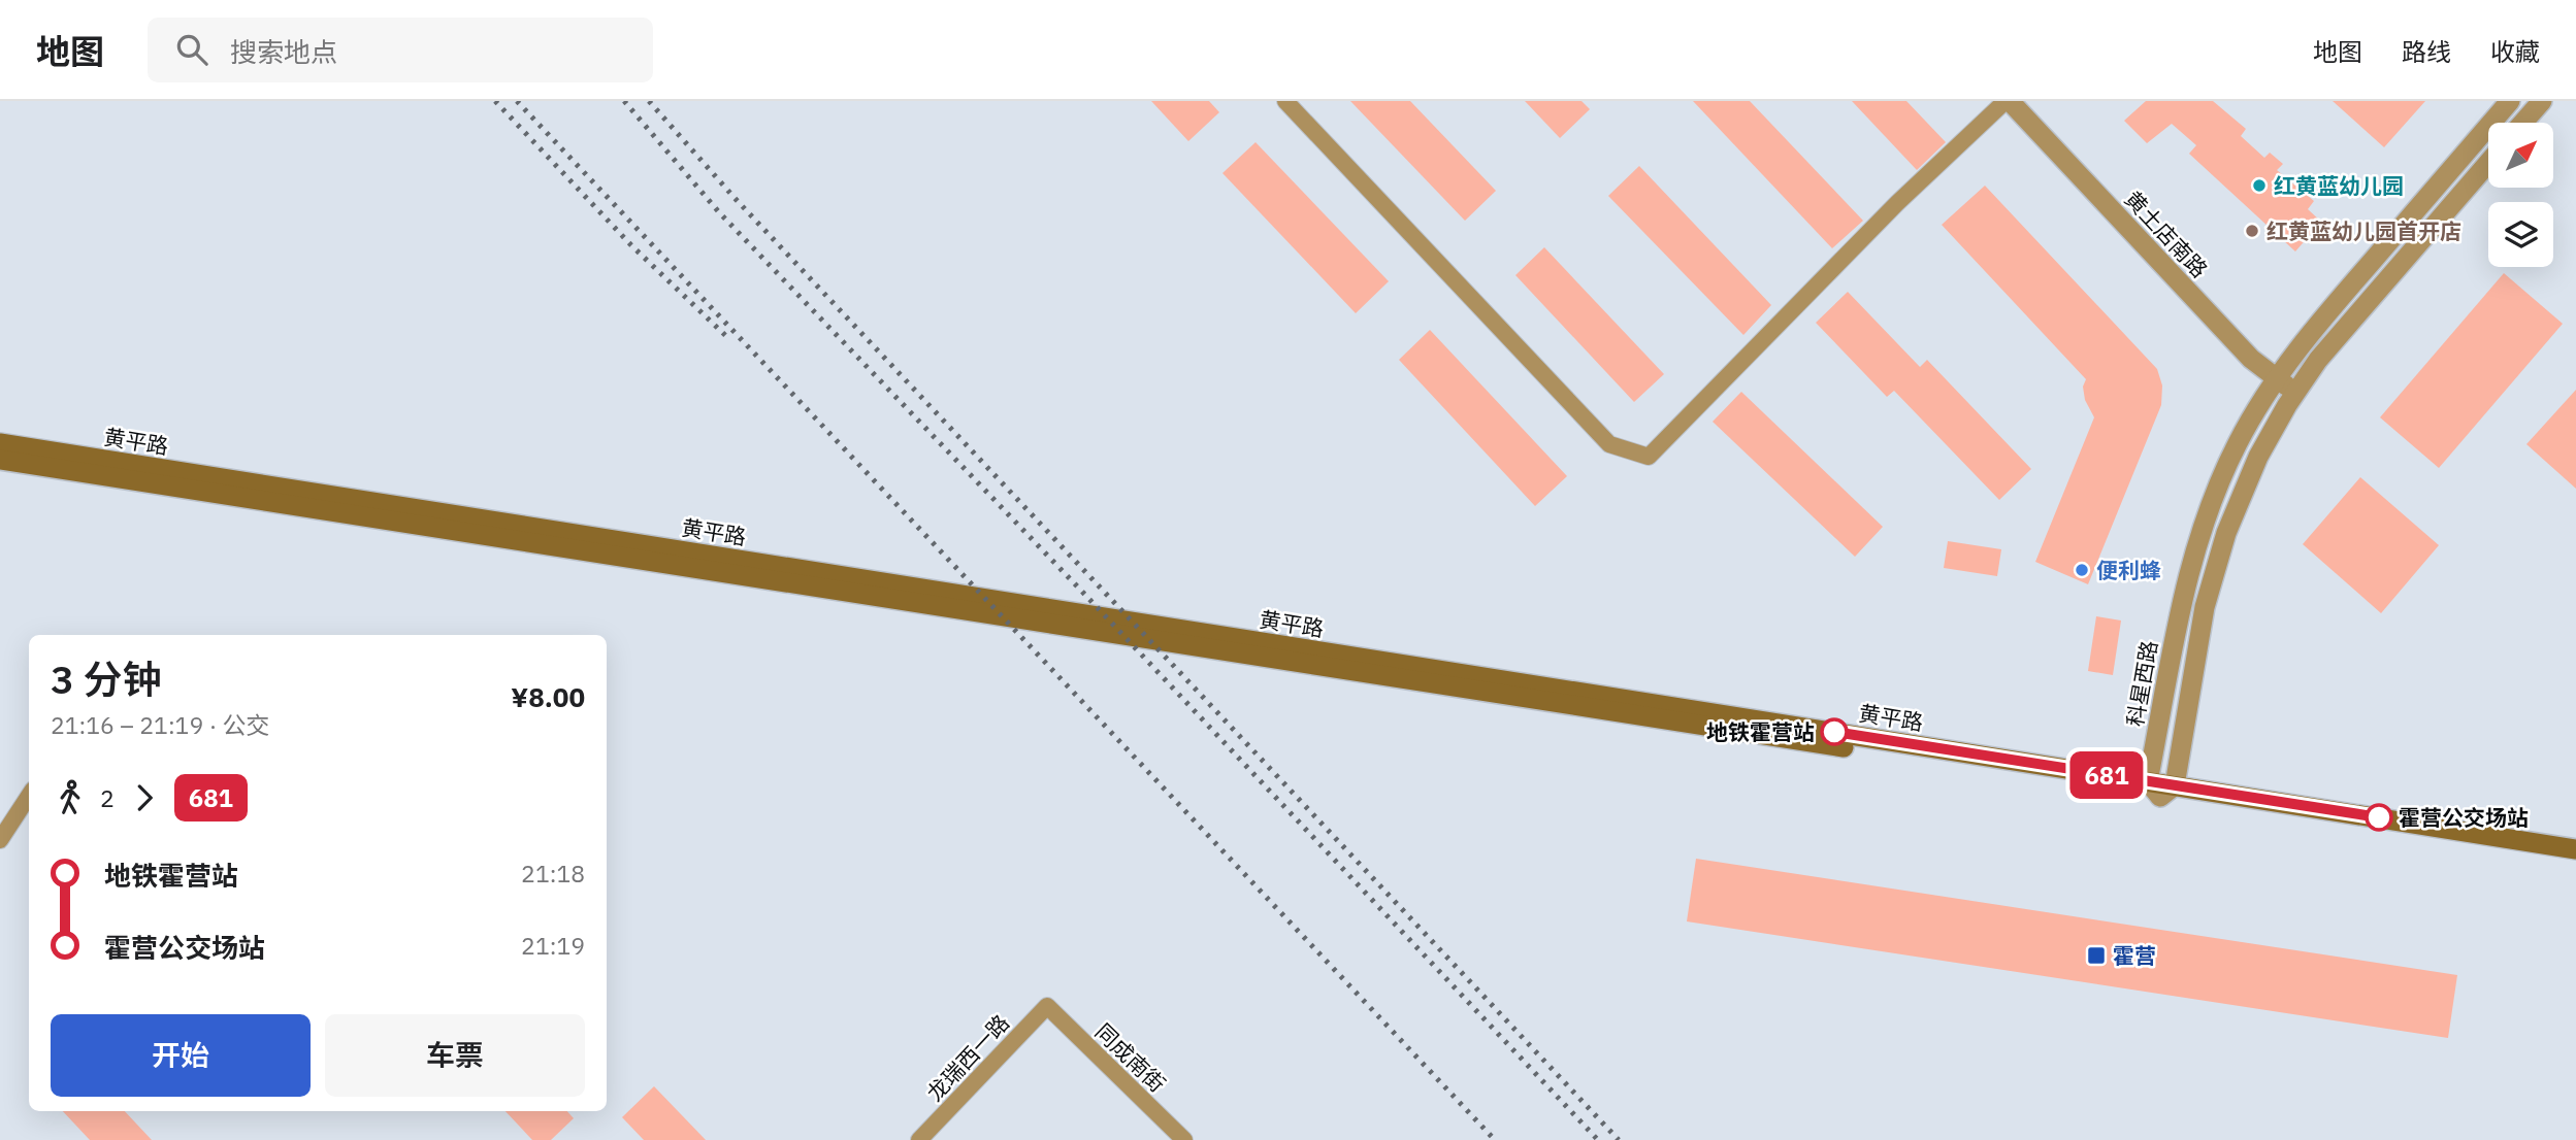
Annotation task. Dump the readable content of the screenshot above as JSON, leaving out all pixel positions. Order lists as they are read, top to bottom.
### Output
{
  "streets": {
    "main road": ["黄平路"],
    "street": [
      "黄土店南路",
      "科星西路",
      "龙瑞西一路",
      "同成南街"
    ]
  },
  "crossings": [
    ["黄土店南路", "科星西路"],
    ["黄平路", "科星西路"],
    ["龙瑞西一路", "同成南街"]
  ],
  "places": {
    "other": [
      "红黄蓝幼儿园",
      "红黄蓝幼儿园首开店",
      "便利蜂",
      "地铁霍营站",
      "霍营公交场站"
    ],
    "transit": ["霍营"]
  },
  "lines": ["bus line 681"],
  "north": "top right",
  "page": {
    "header": "地图",
    "search": "搜索地点",
    "nav": ["地图", "路线", "收藏"],
    "on_map": "681",
    "heading": ["3 分钟", "21:16 – 21:19 · 公交", "¥8.00"],
    "legs": ["2", "681"],
    "list": [
      {
        "name": "地铁霍营站",
        "value": "21:18"
      },
      {
        "name": "霍营公交场站",
        "value": "21:19"
      }
    ],
    "buttons": ["开始", "车票"]
  }
}
